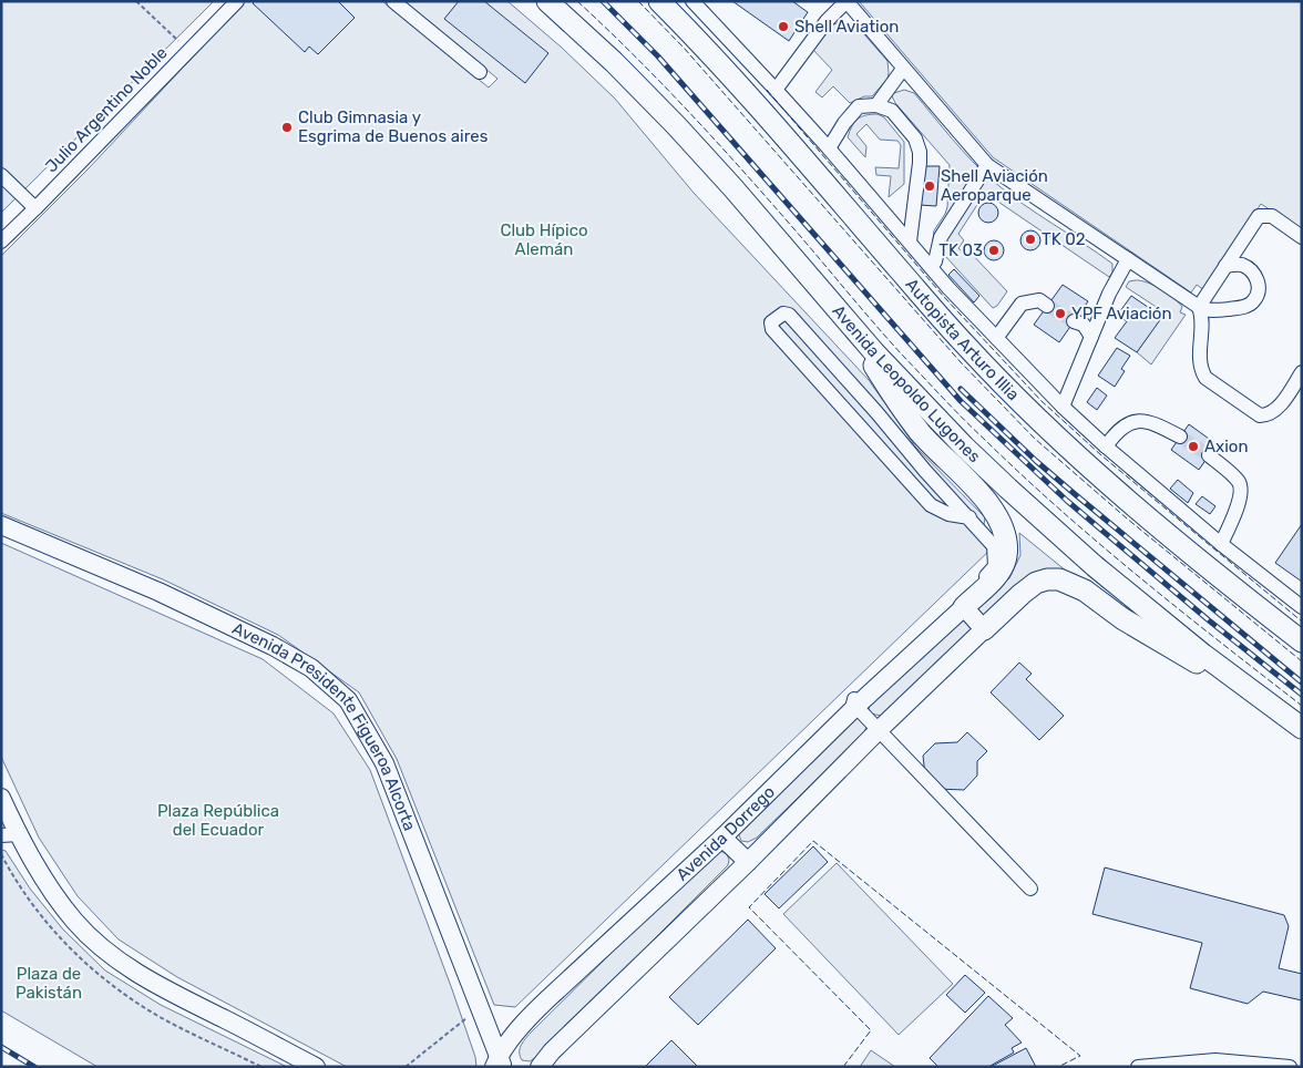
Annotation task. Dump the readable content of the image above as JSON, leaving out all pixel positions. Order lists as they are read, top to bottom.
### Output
{
  "streets": {
    "highway": ["Autopista Arturo Illia", "Avenida Leopoldo Lugones"],
    "main road": ["Avenida Presidente Figueroa Alcorta", "Avenida Dorrego"],
    "street": ["Julio Argentino Noble"]
  },
  "crossings": [
    ["Avenida Presidente Figueroa Alcorta", "Avenida Dorrego"]
  ],
  "parks": ["Club Hípico Alemán", "Plaza República del Ecuador", "Plaza de Pakistán"],
  "places": [
    "Shell Aviation",
    "Club Gimnasia y Esgrima de Buenos aires",
    "Shell Aviación Aeroparque",
    "TK 02",
    "TK 03",
    "YPF Aviación",
    "Axion"
  ]
}
